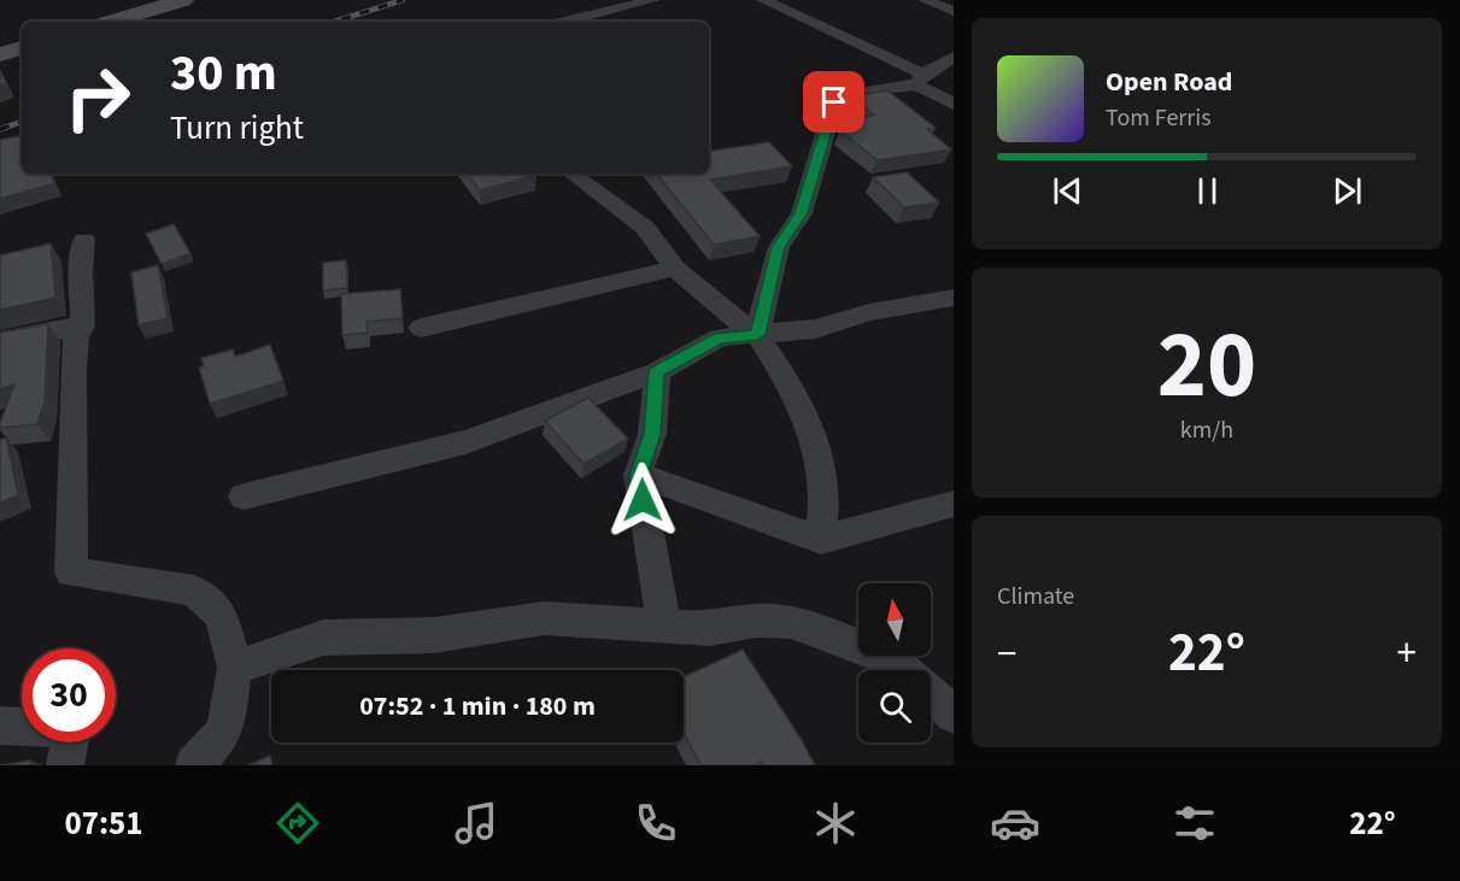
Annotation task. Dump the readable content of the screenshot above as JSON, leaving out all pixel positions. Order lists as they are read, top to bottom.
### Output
{
  "north": "top",
  "page": {
    "turn": ["30 m", "Turn right"],
    "song": ["Open Road", "Tom Ferris"],
    "tile": [
      ["20", "km/h"],
      "Climate"
    ],
    "heat": ["−", "22°", "+"],
    "limit": "30",
    "trip": "07:52 · 1 min · 180 m",
    "tabs": ["07:51", "22°"]
  }
}
